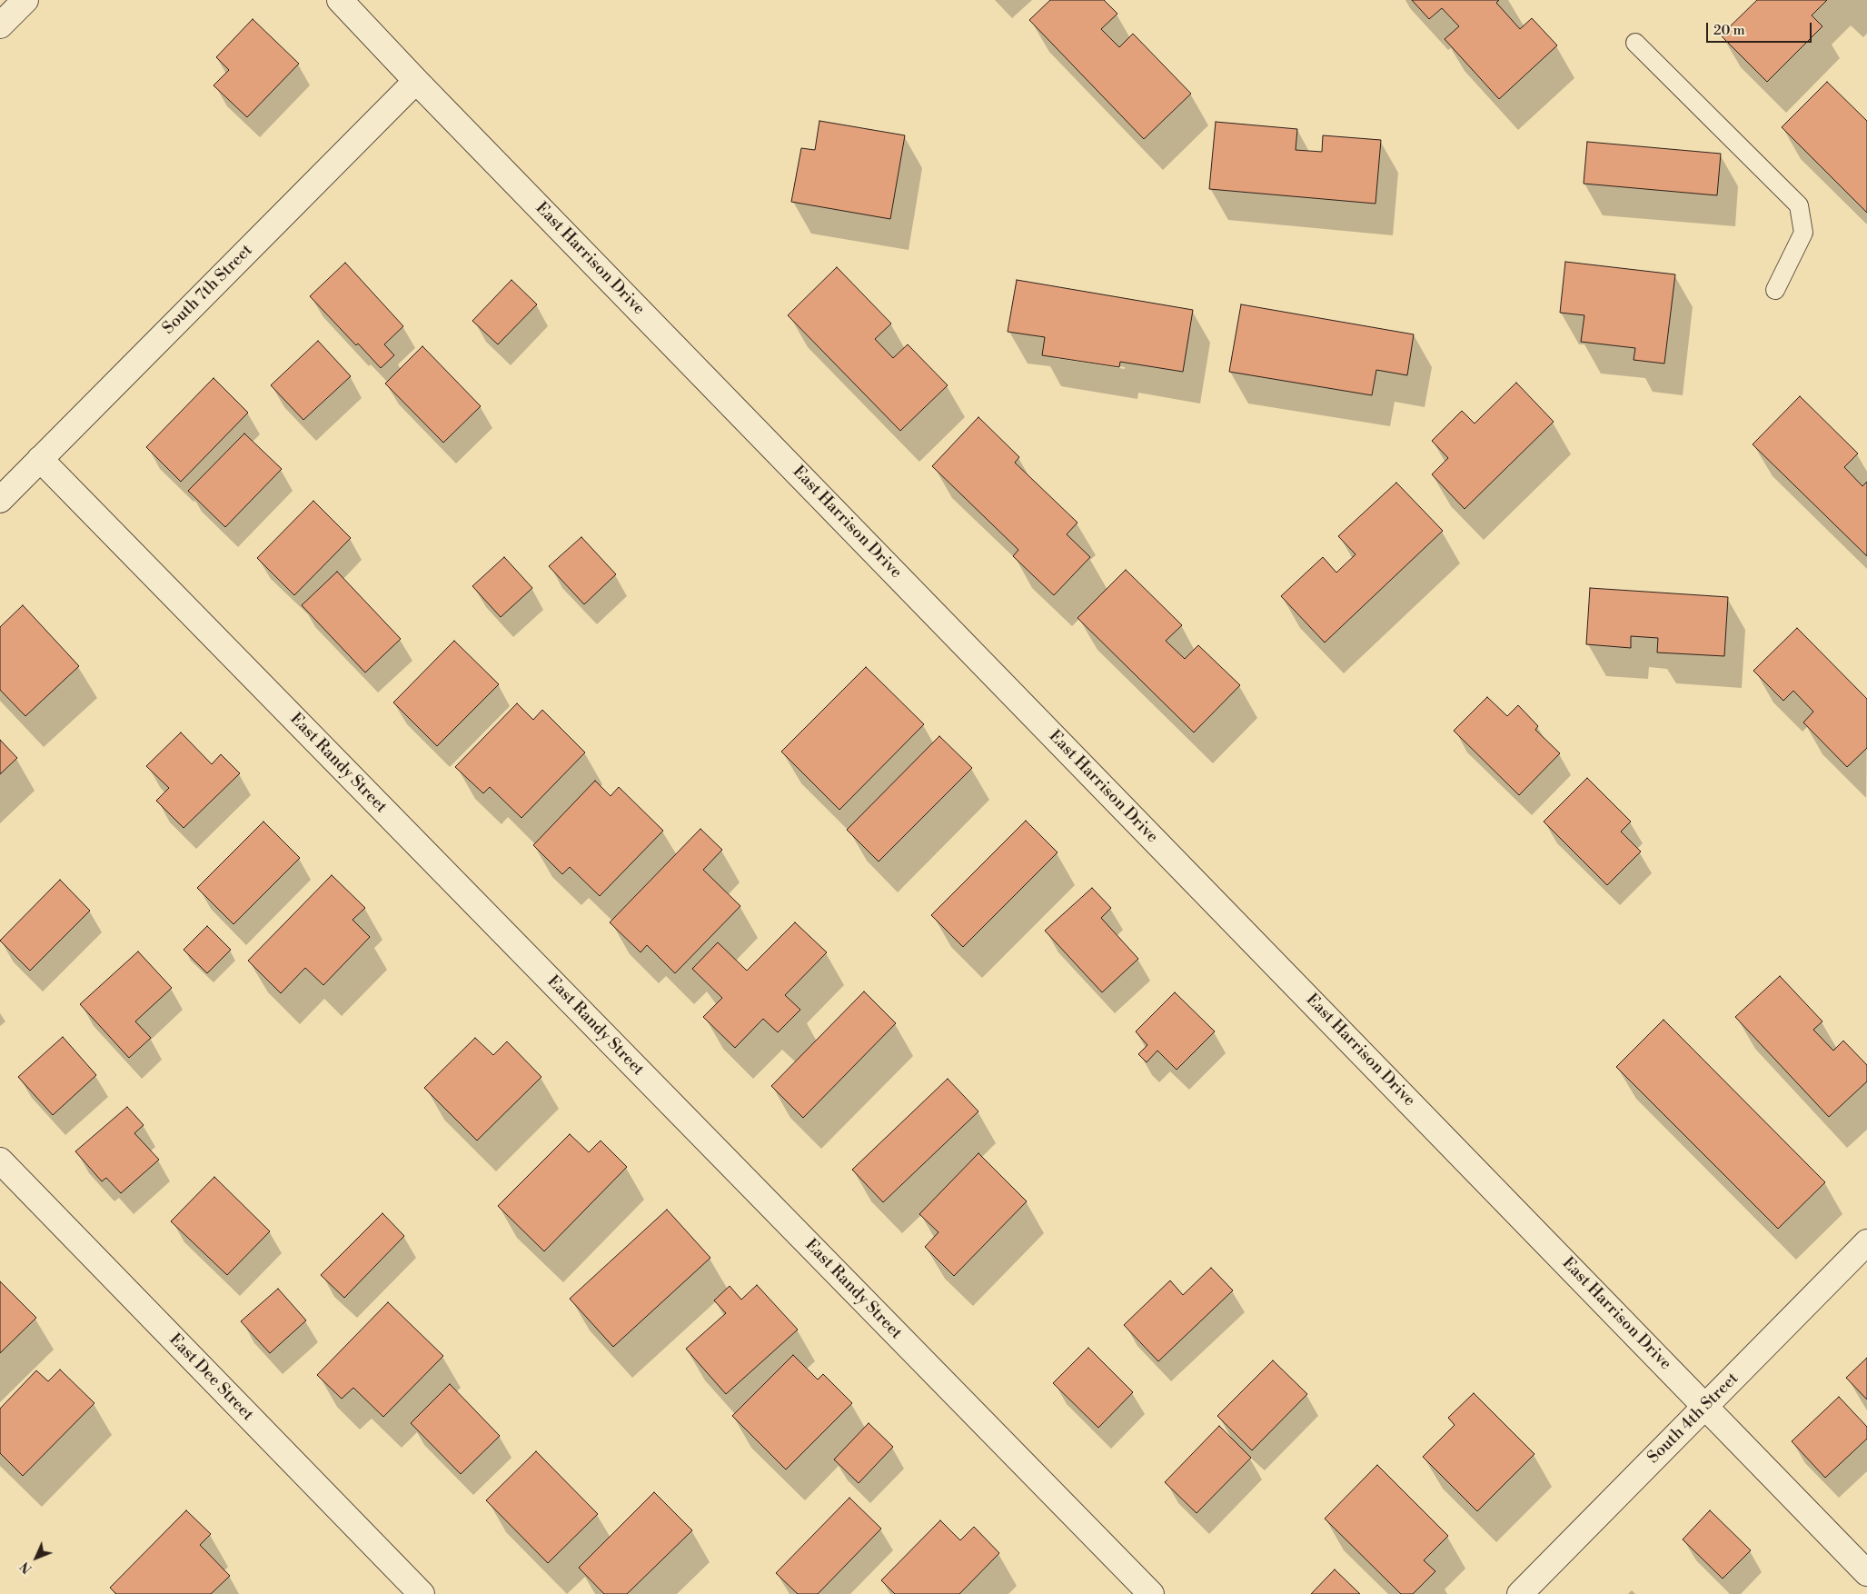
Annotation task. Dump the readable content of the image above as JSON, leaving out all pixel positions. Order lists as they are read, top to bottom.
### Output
{
  "streets": {
    "street": [
      "East Harrison Drive",
      "South 7th Street",
      "East Randy Street",
      "East Dee Street",
      "South 4th Street"
    ]
  },
  "crossings": [
    ["East Harrison Drive", "South 7th Street"],
    ["East Harrison Drive", "South 4th Street"],
    ["South 7th Street", "East Randy Street"]
  ],
  "scale_bar": "20 m",
  "north": "bottom left"
}
